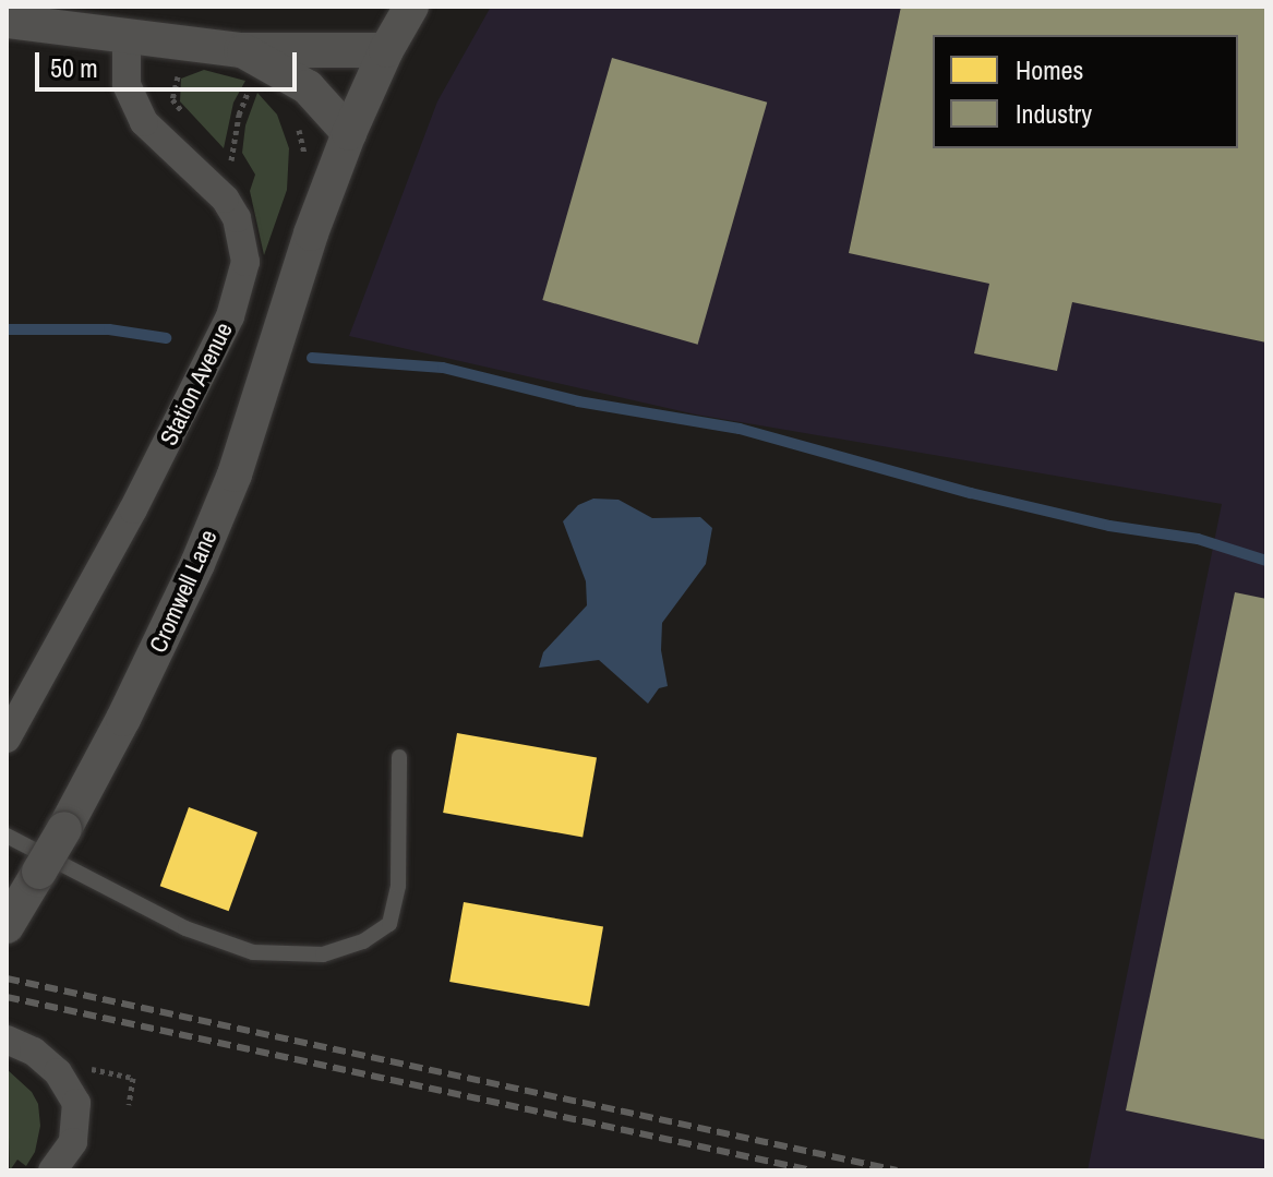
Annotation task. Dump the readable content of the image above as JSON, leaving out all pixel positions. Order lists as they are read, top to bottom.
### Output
{
  "streets": {
    "street": ["Station Avenue", "Cromwell Lane"]
  },
  "legend": ["Homes", "Industry"],
  "scale_bar": "50 m"
}
